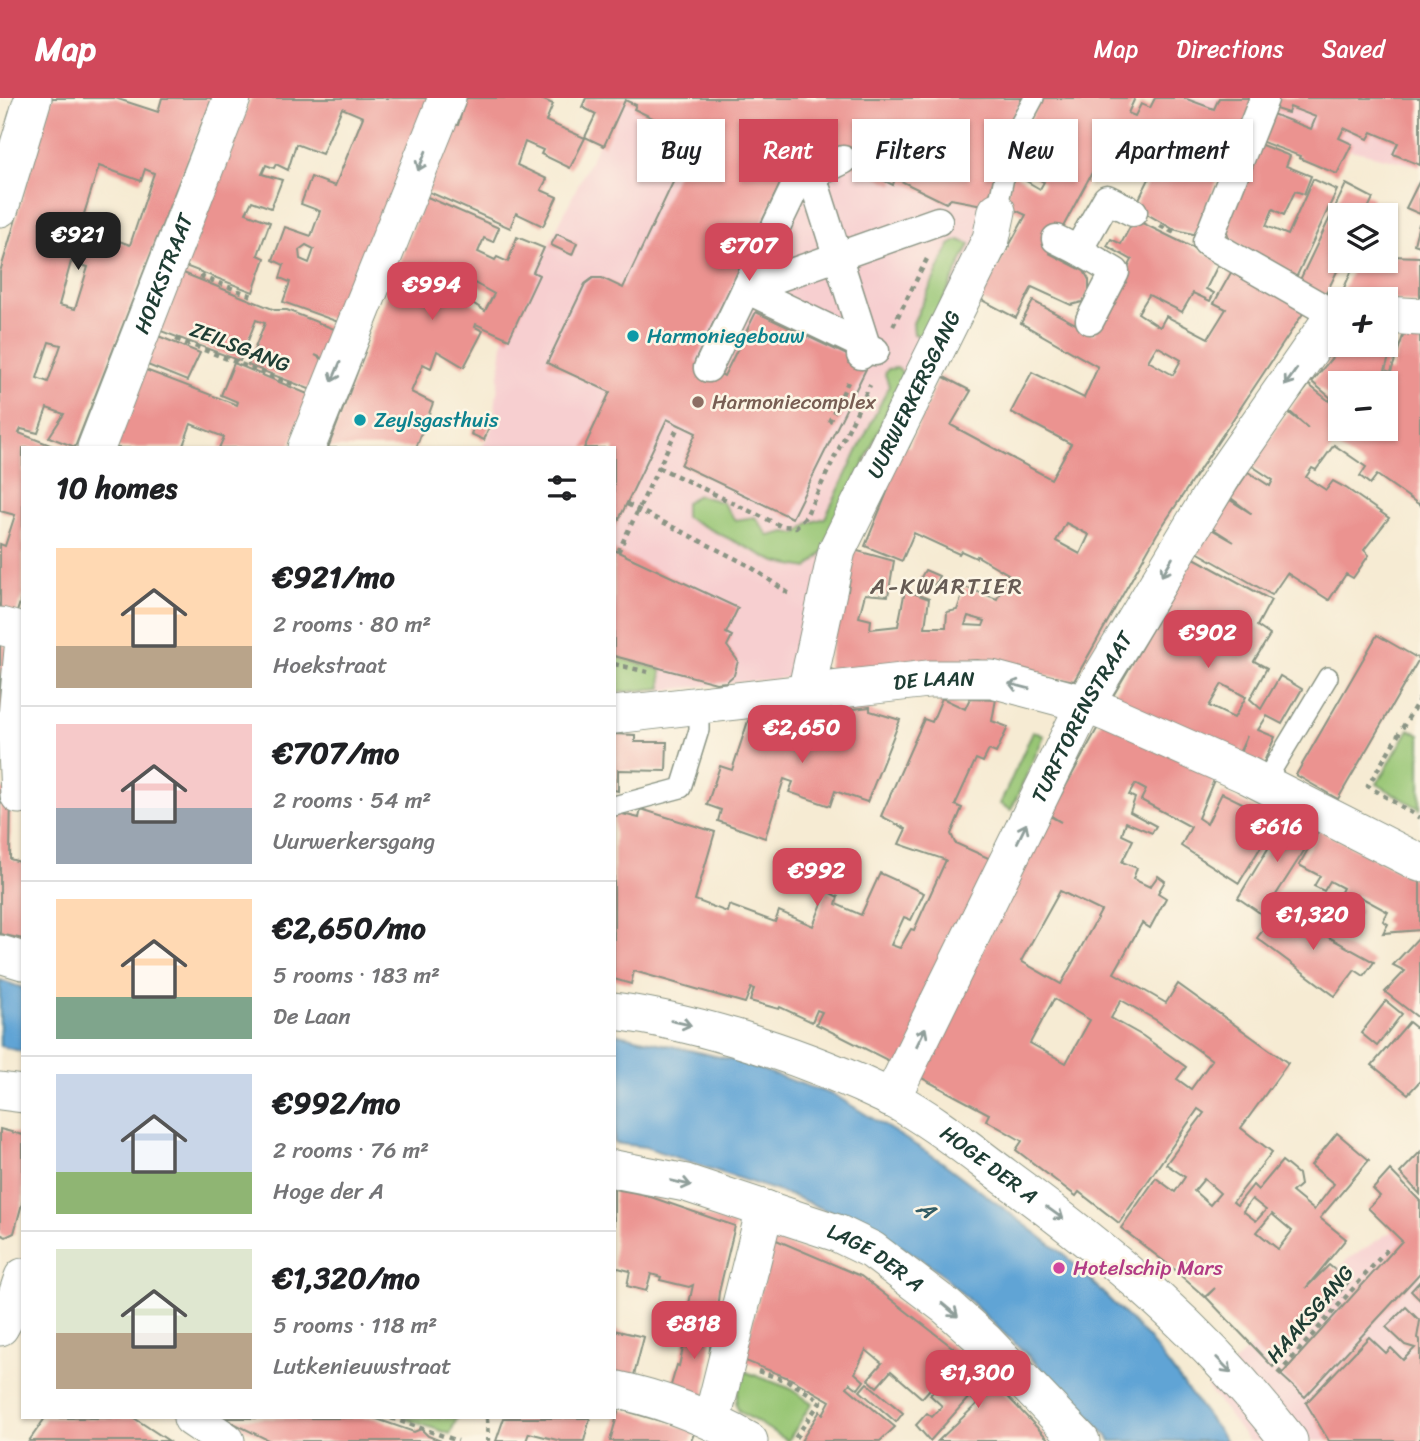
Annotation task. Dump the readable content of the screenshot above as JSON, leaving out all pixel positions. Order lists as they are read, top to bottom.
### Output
{
  "streets": {
    "street": [
      "HOEKSTRAAT",
      "UURWERKERSGANG",
      "DE LAAN",
      "TURFTORENSTRAAT",
      "HOGE DER A",
      "LAGE DER A"
    ],
    "path": ["ZEILSGANG", "HAAKSGANG"]
  },
  "crossings": [
    ["HOEKSTRAAT", "ZEILSGANG"],
    ["UURWERKERSGANG", "DE LAAN"],
    ["DE LAAN", "TURFTORENSTRAAT"],
    ["TURFTORENSTRAAT", "HOGE DER A"],
    ["HOGE DER A", "HAAKSGANG"]
  ],
  "one_way": ["HOGE DER A", "LAGE DER A"],
  "districts": ["A-KWARTIER"],
  "water": ["A"],
  "places": [
    "Harmoniegebouw",
    "Harmoniecomplex",
    "Zeylsgasthuis",
    "Hotelschip Mars"
  ],
  "page": {
    "header": "Map",
    "nav": ["Map", "Directions", "Saved"],
    "chip": [
      "Buy",
      "Rent",
      "Filters",
      "New",
      "Apartment"
    ],
    "map_buttons": ["+", "−"],
    "price": [
      "€921",
      "€707",
      "€994",
      "€902",
      "€2,650",
      "€616",
      "€992",
      "€1,320",
      "€818",
      "€1,300"
    ],
    "heading": "10 homes",
    "list": [
      {
        "name": "€921/mo",
        "note": "2 rooms · 80 m² · Hoekstraat"
      },
      {
        "name": "€707/mo",
        "note": "2 rooms · 54 m² · Uurwerkersgang"
      },
      {
        "name": "€2,650/mo",
        "note": "5 rooms · 183 m² · De Laan"
      },
      {
        "name": "€992/mo",
        "note": "2 rooms · 76 m² · Hoge der A"
      },
      {
        "name": "€1,320/mo",
        "note": "5 rooms · 118 m² · Lutkenieuwstraat"
      }
    ]
  }
}
